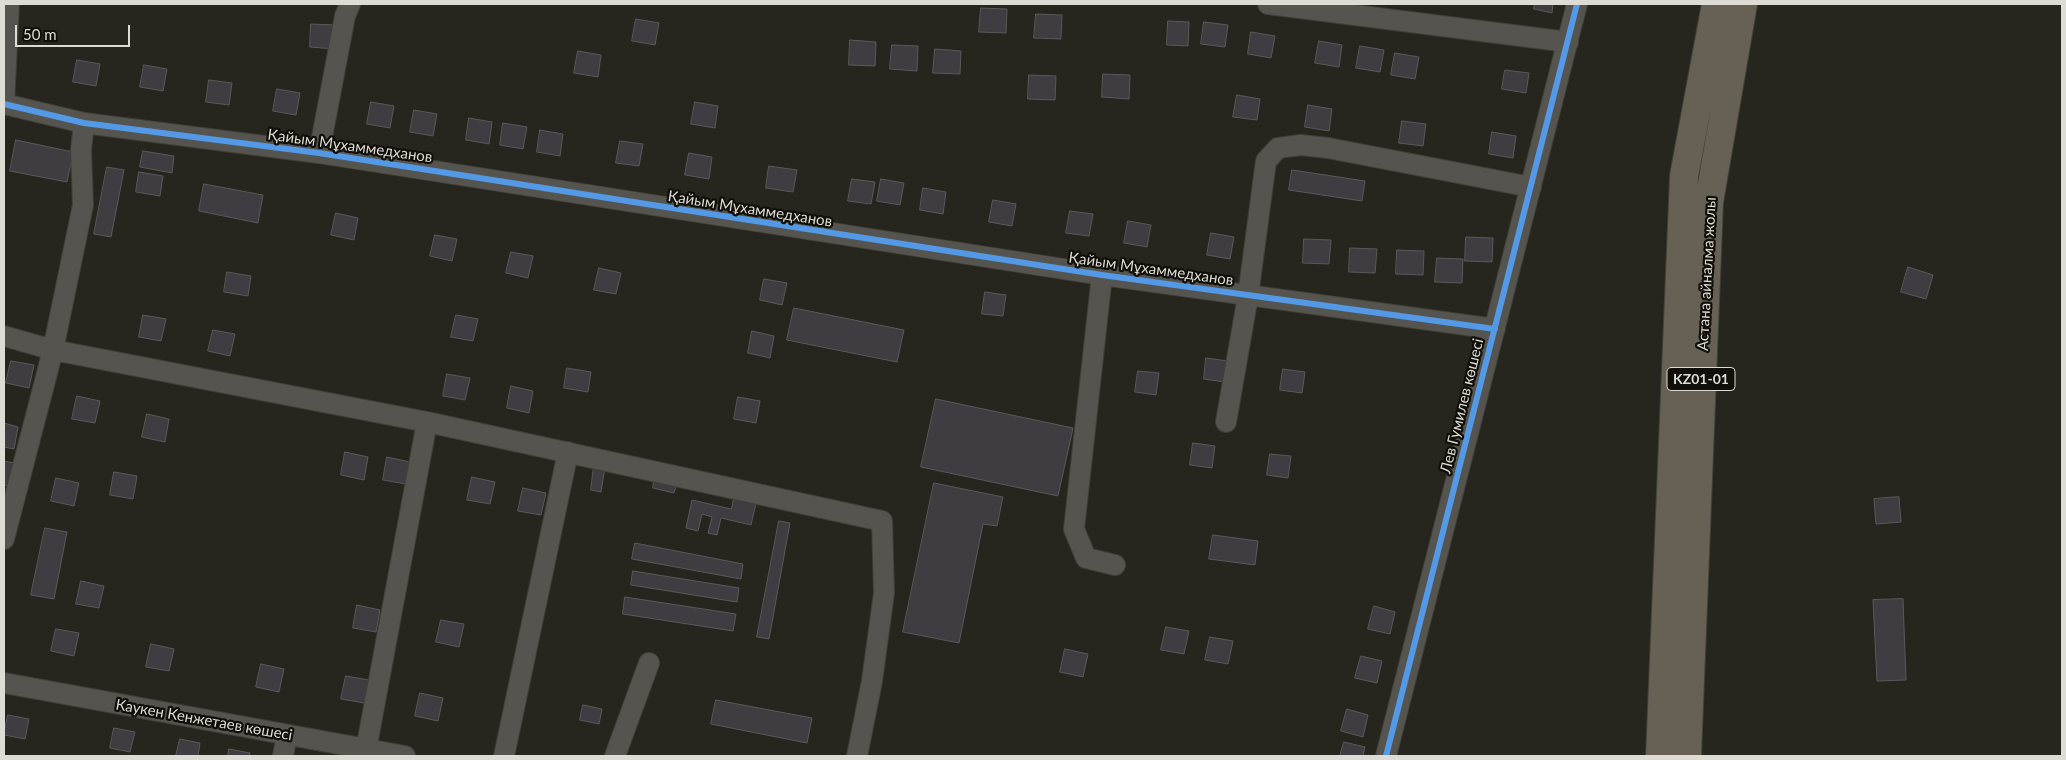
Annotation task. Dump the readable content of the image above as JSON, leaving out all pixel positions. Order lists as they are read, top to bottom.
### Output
{
  "streets": {
    "highway": ["Астана айналма жолы", "KZ01-01"],
    "street": ["Қайым Мұхаммедханов", "Лев Гумилев көшесі", "Каукен Кенжетаев көшесі"]
  },
  "crossings": [
    ["Қайым Мұхаммедханов", "Лев Гумилев көшесі"]
  ],
  "scale_bar": "50 m"
}
